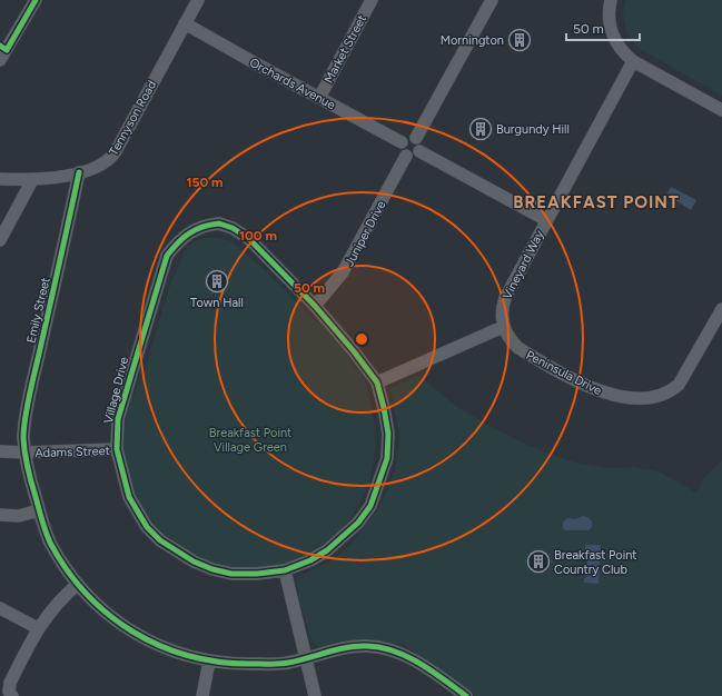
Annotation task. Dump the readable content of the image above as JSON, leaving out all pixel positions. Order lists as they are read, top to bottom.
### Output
{
  "streets": {
    "street": [
      "Market Street",
      "Orchards Avenue",
      "Tennyson Road",
      "Juniper Drive",
      "Vineyard Way",
      "Emily Street",
      "Peninsula Drive",
      "Village Drive",
      "Adams Street"
    ]
  },
  "crossings": [
    ["Market Street", "Orchards Avenue"],
    ["Orchards Avenue", "Tennyson Road"],
    ["Orchards Avenue", "Juniper Drive"],
    ["Tennyson Road", "Emily Street"],
    ["Juniper Drive", "Village Drive"],
    ["Vineyard Way", "Peninsula Drive"],
    ["Emily Street", "Adams Street"],
    ["Village Drive", "Adams Street"]
  ],
  "districts": ["BREAKFAST POINT"],
  "parks": ["Breakfast Point Village Green"],
  "places": {
    "building": [
      "Mornington",
      "Burgundy Hill",
      "Town Hall",
      "Breakfast Point Country Club"
    ]
  },
  "scale_bar": "50 m",
  "rings": ["150 m", "100 m", "50 m"]
}
